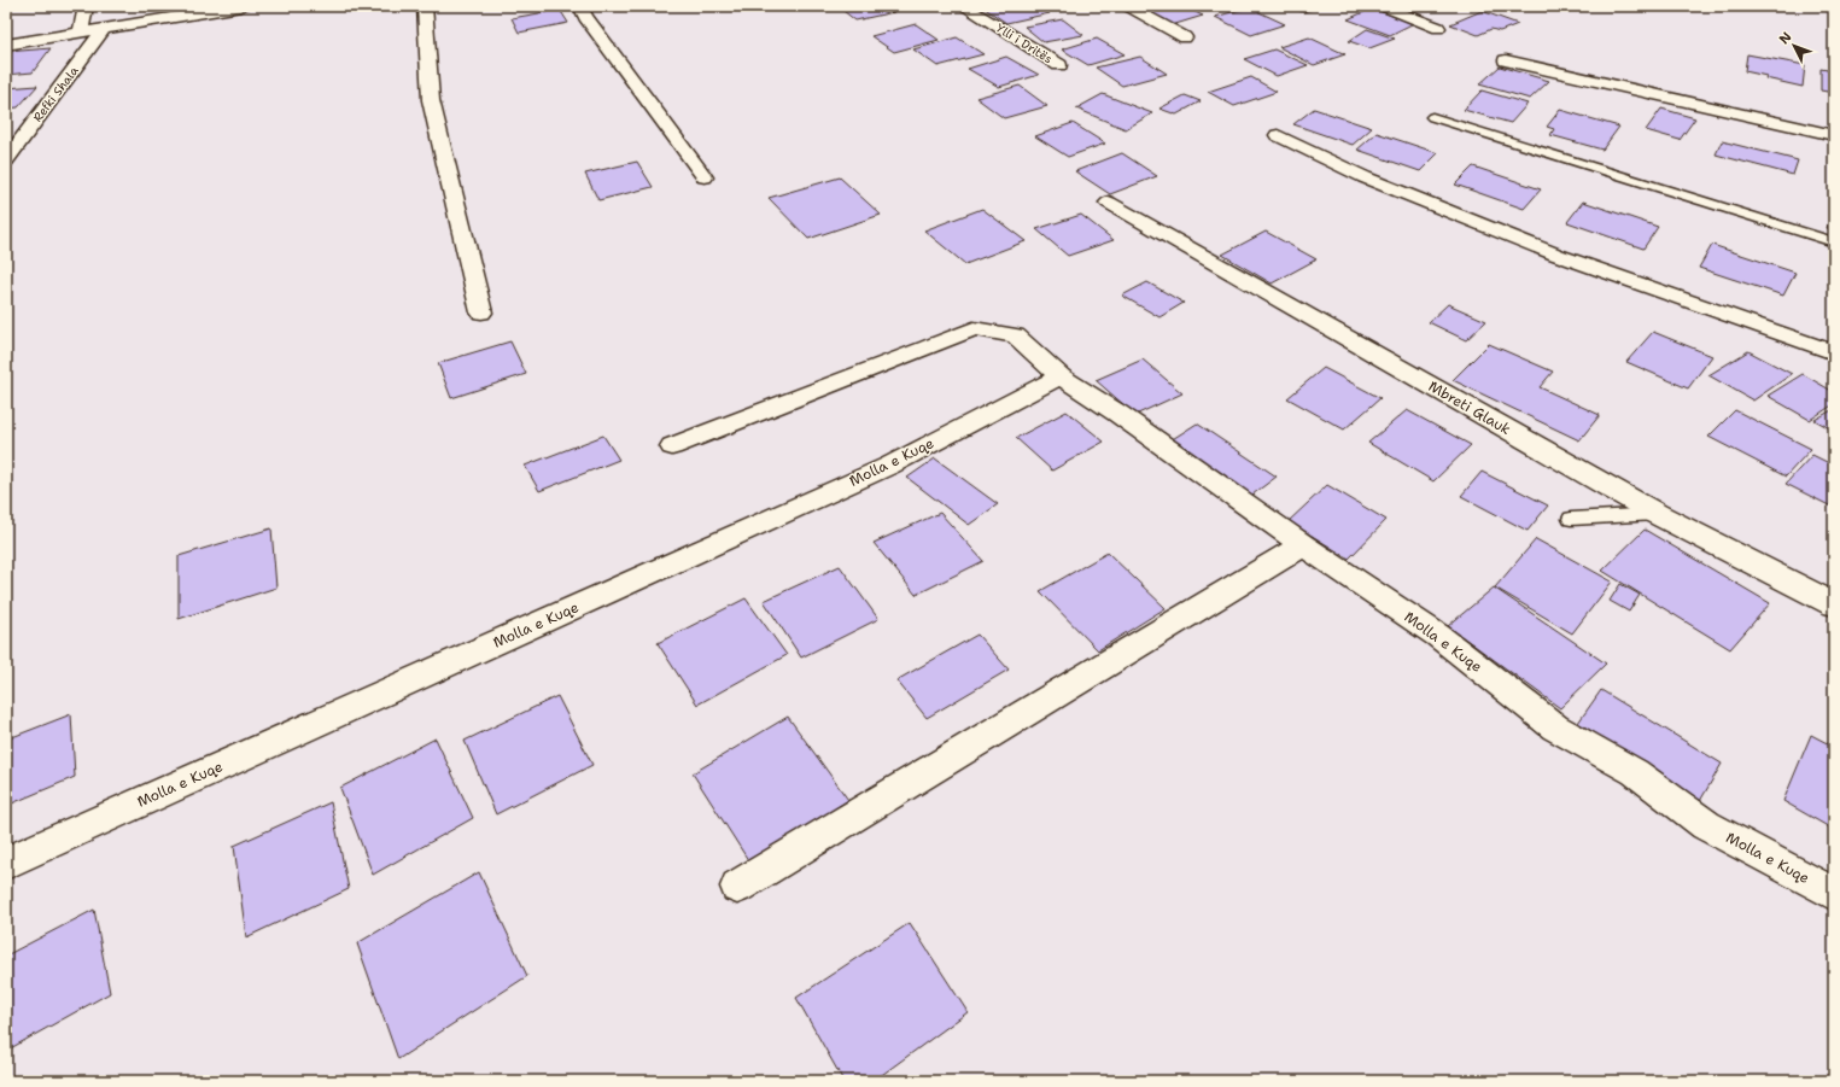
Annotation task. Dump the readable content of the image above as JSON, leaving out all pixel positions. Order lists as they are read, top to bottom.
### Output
{
  "streets": {
    "street": [
      "Ylli i Dritës",
      "Refki Shala",
      "Mbreti Glauk",
      "Molla e Kuqe"
    ]
  },
  "north": "top left"
}
